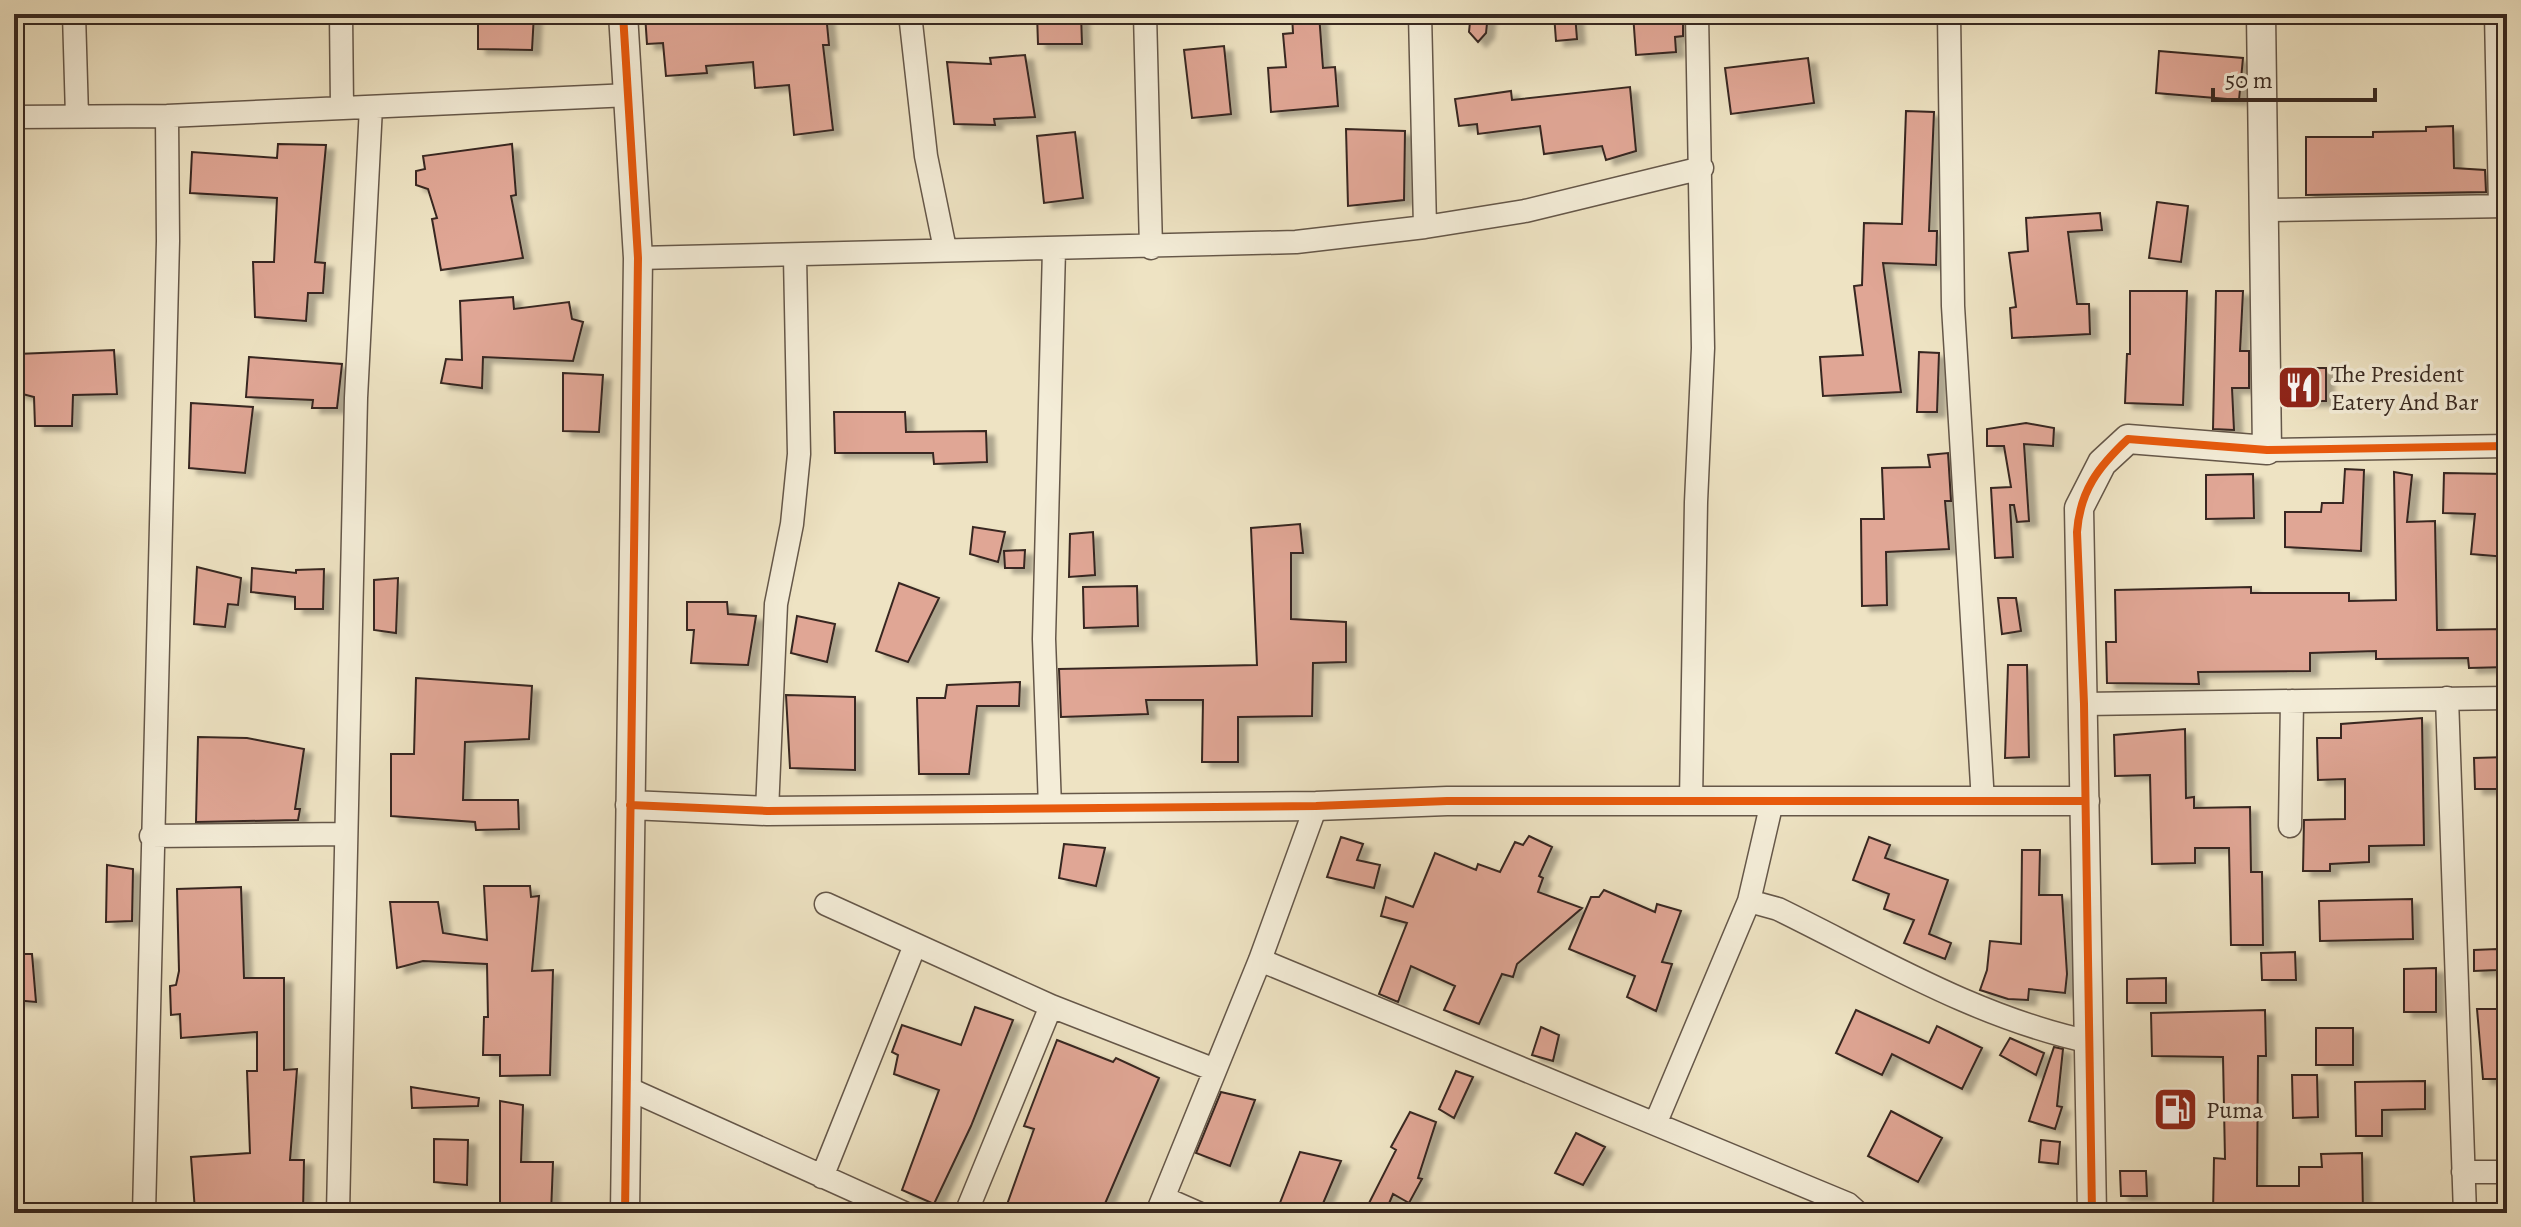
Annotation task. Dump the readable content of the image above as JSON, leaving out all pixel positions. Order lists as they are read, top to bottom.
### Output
{
  "places": {
    "restaurant": ["The President Eatery And Bar"],
    "fuel station": ["Puma"]
  },
  "scale_bar": "50 m"
}
